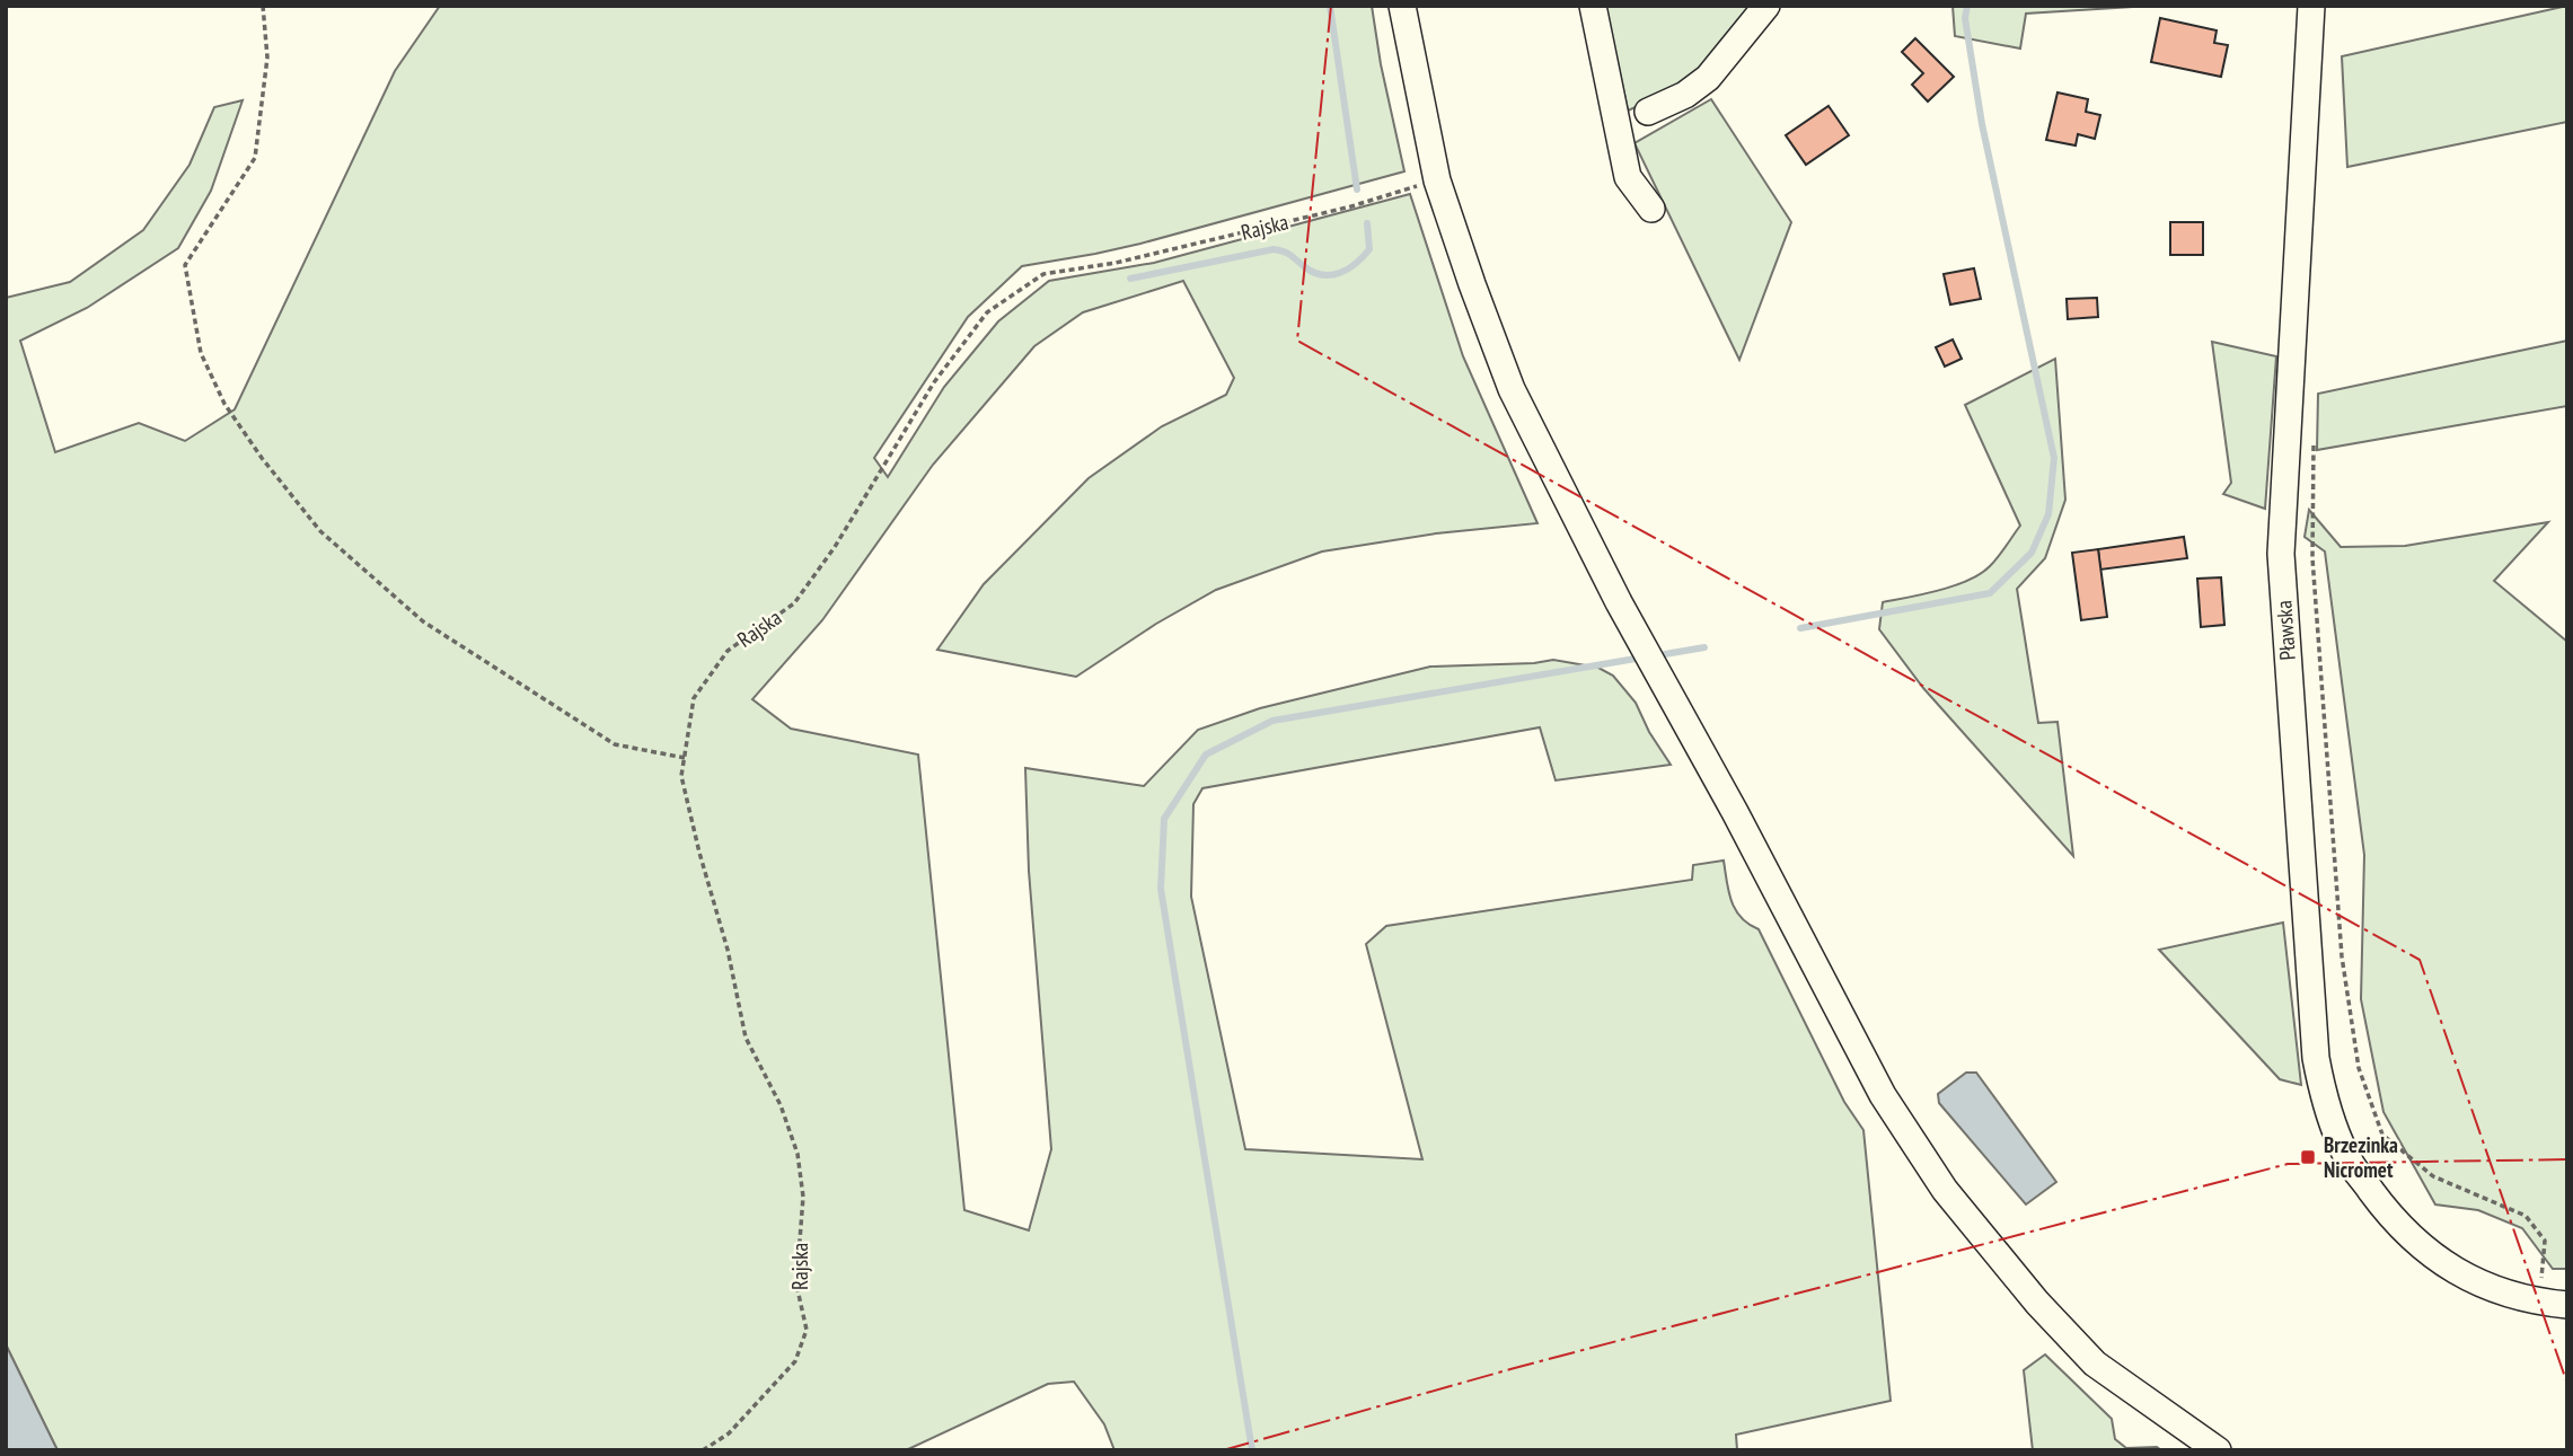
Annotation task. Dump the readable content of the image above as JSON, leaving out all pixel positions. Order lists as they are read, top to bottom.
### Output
{
  "streets": {
    "street": ["Pławska"],
    "path": ["Rajska"]
  },
  "places": {
    "transit": ["Brzezinka Nicromet"]
  }
}
